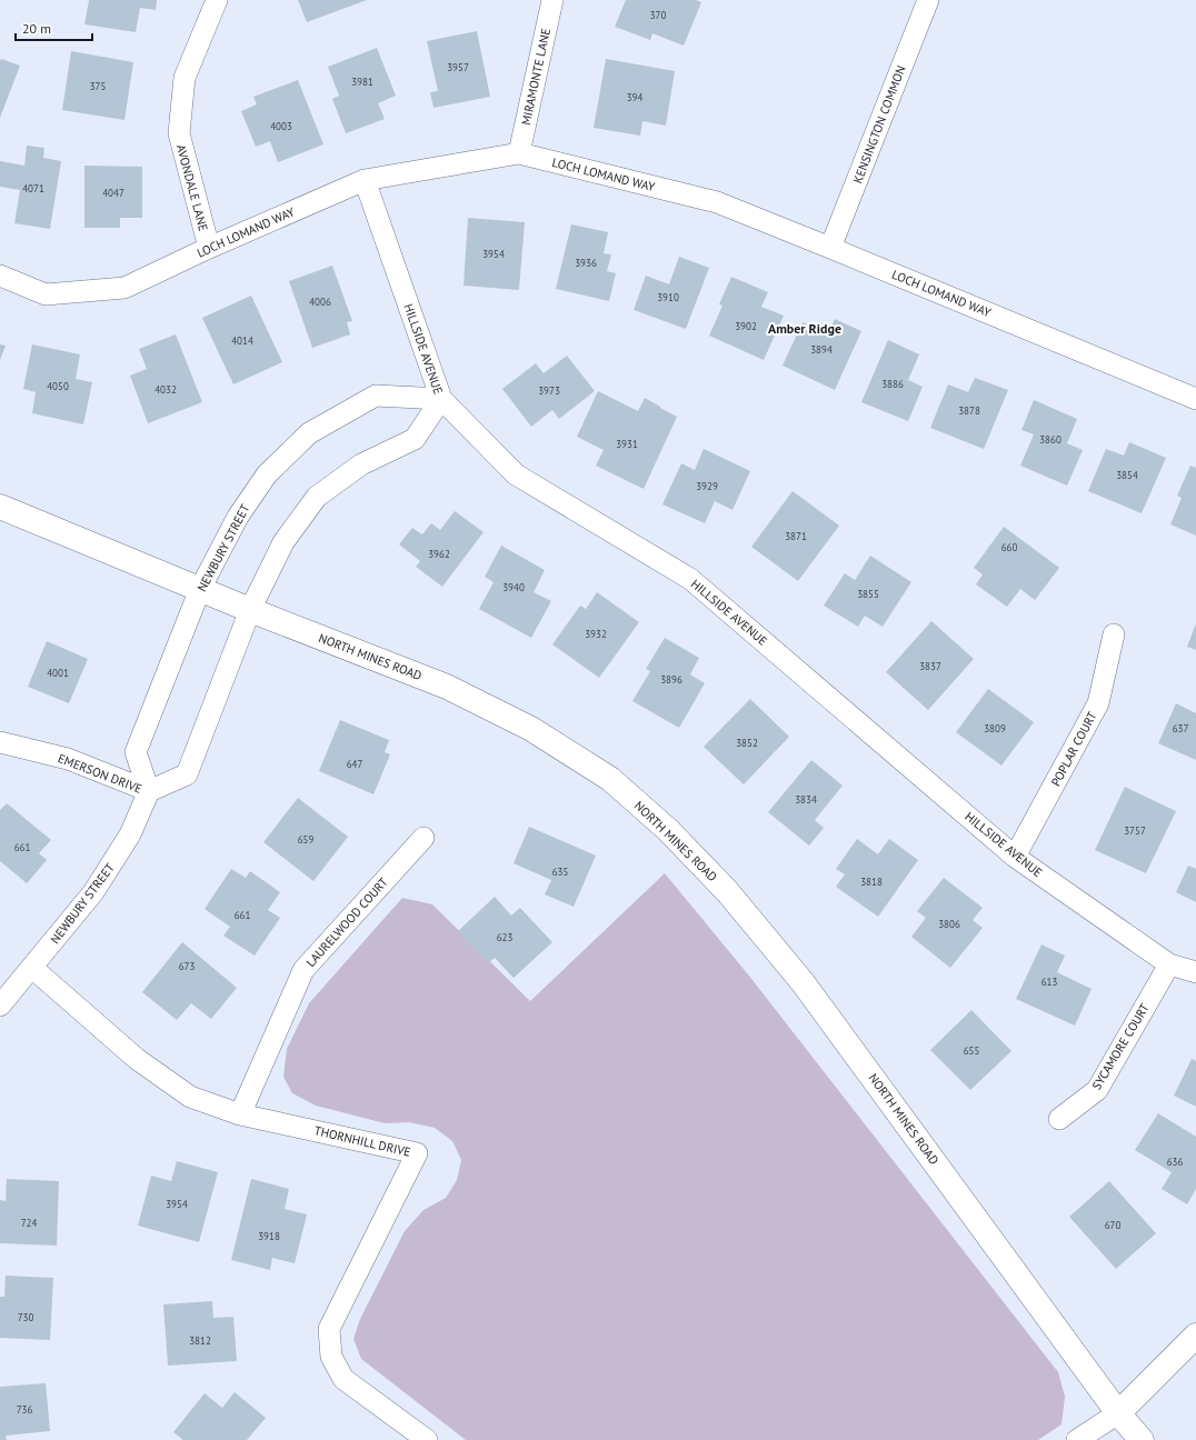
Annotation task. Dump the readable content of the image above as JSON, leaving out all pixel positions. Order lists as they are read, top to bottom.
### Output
{
  "streets": {
    "main road": ["NORTH MINES ROAD"],
    "street": [
      "MIRAMONTE LANE",
      "KENSINGTON COMMON",
      "LOCH LOMAND WAY",
      "AVONDALE LANE",
      "HILLSIDE AVENUE",
      "NEWBURY STREET",
      "POPLAR COURT",
      "EMERSON DRIVE",
      "LAURELWOOD COURT",
      "SYCAMORE COURT",
      "THORNHILL DRIVE"
    ]
  },
  "crossings": [
    ["MIRAMONTE LANE", "LOCH LOMAND WAY"],
    ["KENSINGTON COMMON", "LOCH LOMAND WAY"],
    ["LOCH LOMAND WAY", "AVONDALE LANE"],
    ["LOCH LOMAND WAY", "HILLSIDE AVENUE"],
    ["HILLSIDE AVENUE", "NEWBURY STREET"],
    ["HILLSIDE AVENUE", "POPLAR COURT"],
    ["HILLSIDE AVENUE", "SYCAMORE COURT"],
    ["NEWBURY STREET", "NORTH MINES ROAD"],
    ["NEWBURY STREET", "EMERSON DRIVE"],
    ["NEWBURY STREET", "THORNHILL DRIVE"],
    ["LAURELWOOD COURT", "THORNHILL DRIVE"]
  ],
  "districts": ["Amber Ridge"],
  "house_numbers": [
    "370",
    "3957",
    "3981",
    "375",
    "394",
    "4003",
    "4071",
    "4047",
    "3954",
    "3936",
    "3910",
    "4006",
    "3902",
    "4014",
    "3894",
    "3886",
    "4050",
    "4032",
    "3973",
    "3878",
    "3860",
    "3931",
    "3854",
    "3929",
    "3871",
    "660",
    "3962",
    "3940",
    "3855",
    "3932",
    "3837",
    "4001",
    "3896",
    "3809",
    "637",
    "3852",
    "647",
    "3834",
    "3757",
    "659",
    "661",
    "635",
    "3818",
    "661",
    "3806",
    "623",
    "673",
    "613",
    "655",
    "636",
    "3954",
    "724",
    "670",
    "3918",
    "730",
    "3812",
    "736"
  ],
  "scale_bar": "20 m"
}
